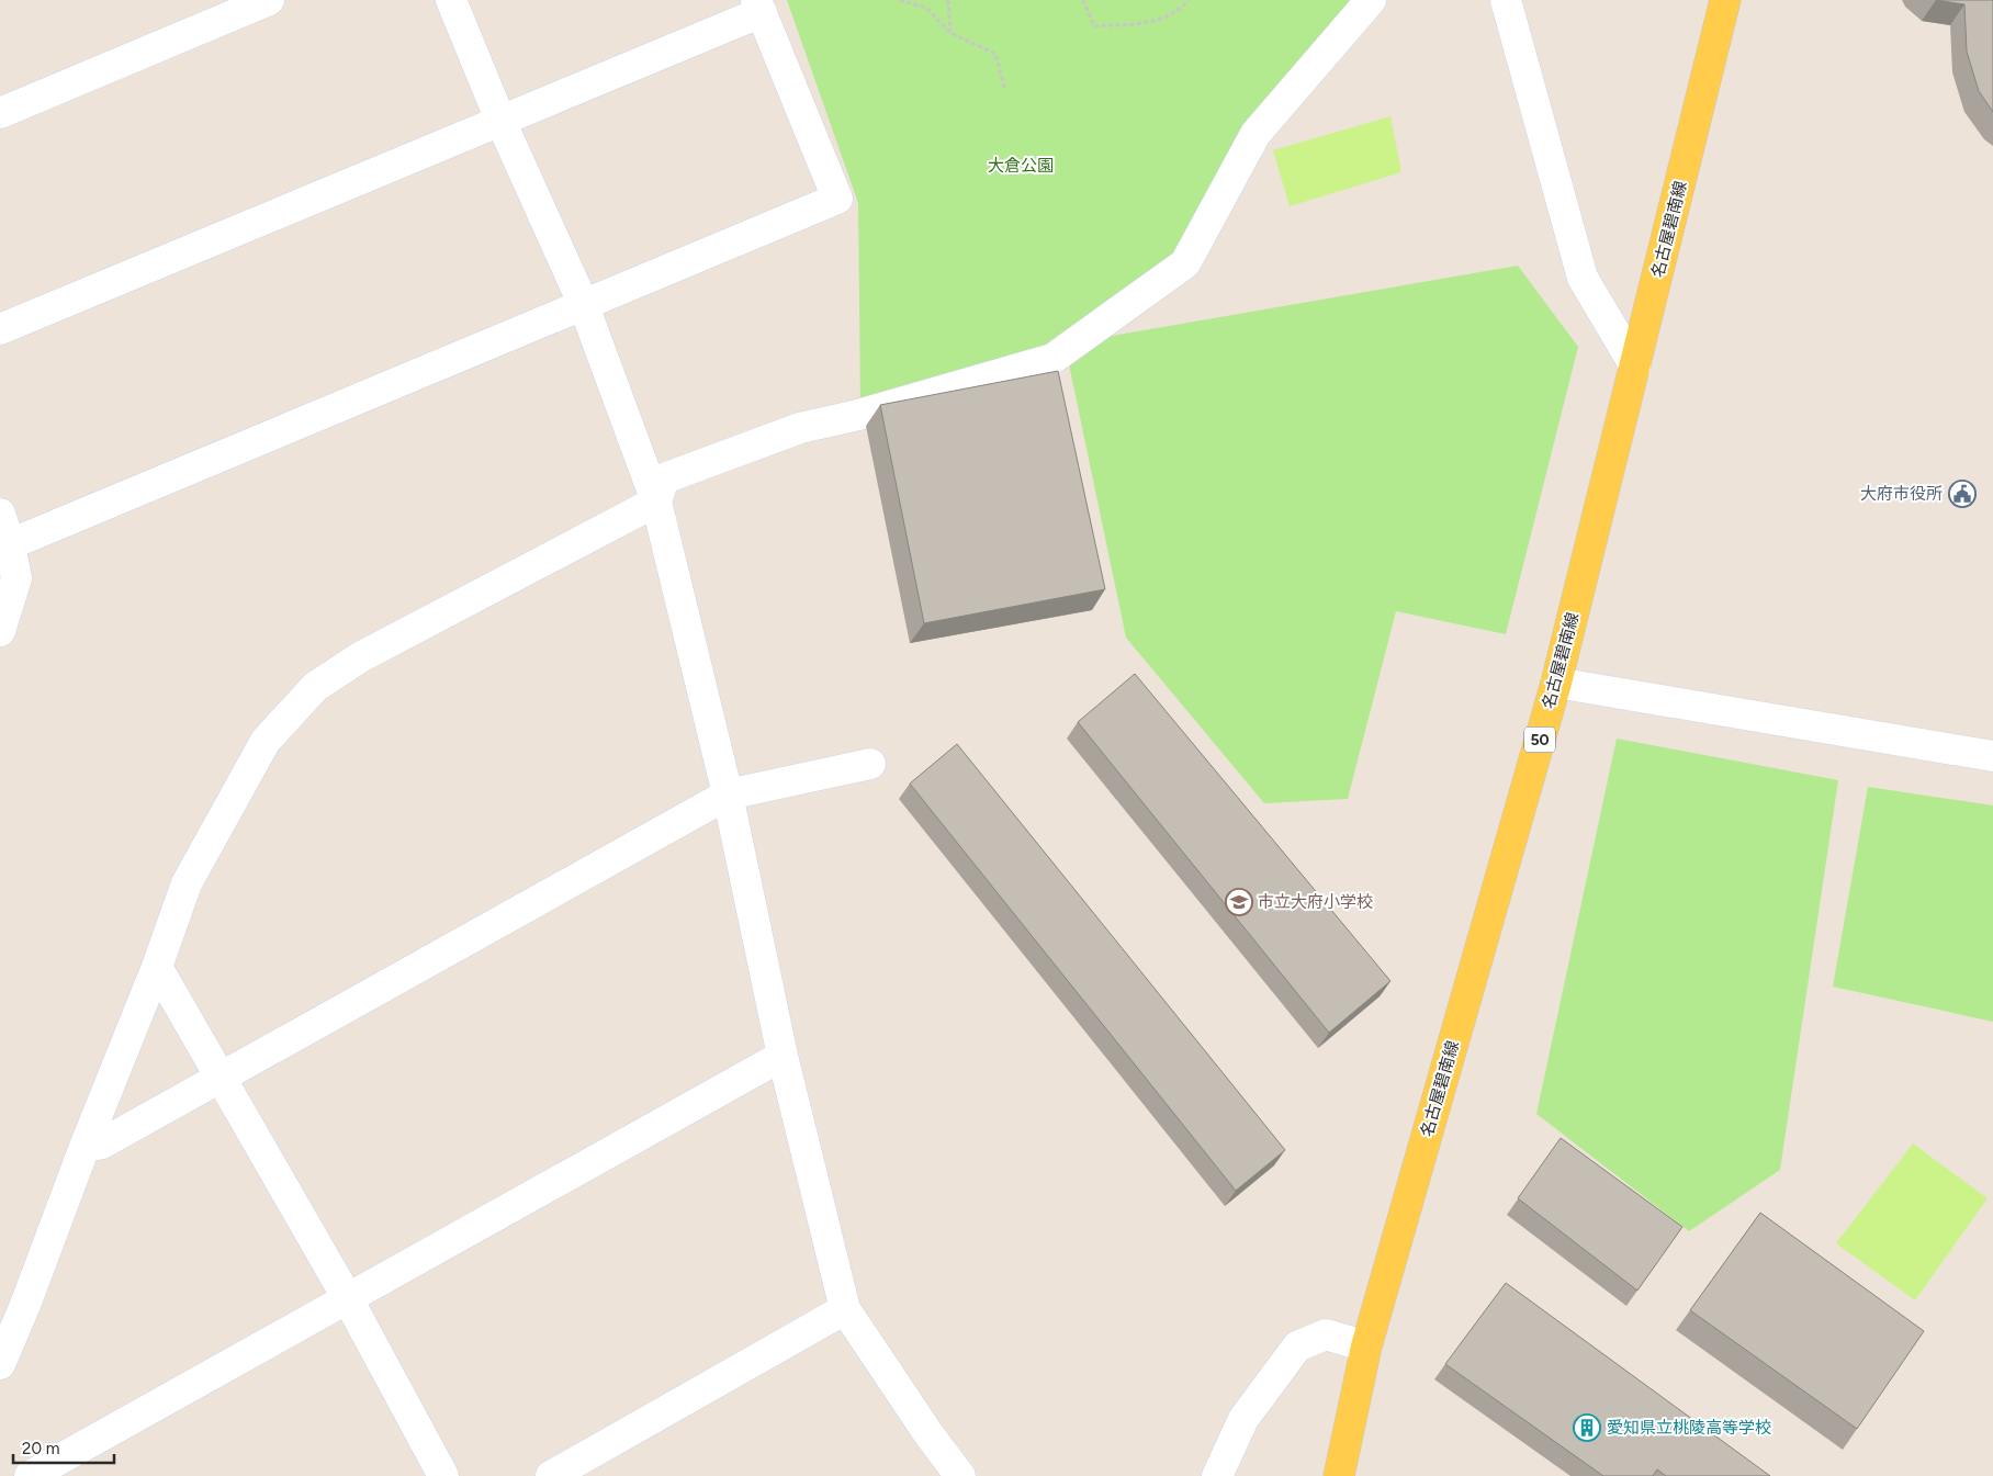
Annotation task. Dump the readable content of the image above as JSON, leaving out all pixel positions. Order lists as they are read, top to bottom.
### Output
{
  "streets": {
    "main road": ["名古屋碧南線", "50"]
  },
  "parks": ["大倉公園"],
  "places": {
    "public building": ["大府市役所"],
    "school or university": ["市立大府小学校"],
    "building": ["愛知県立桃陵高等学校"]
  },
  "scale_bar": "20 m"
}
